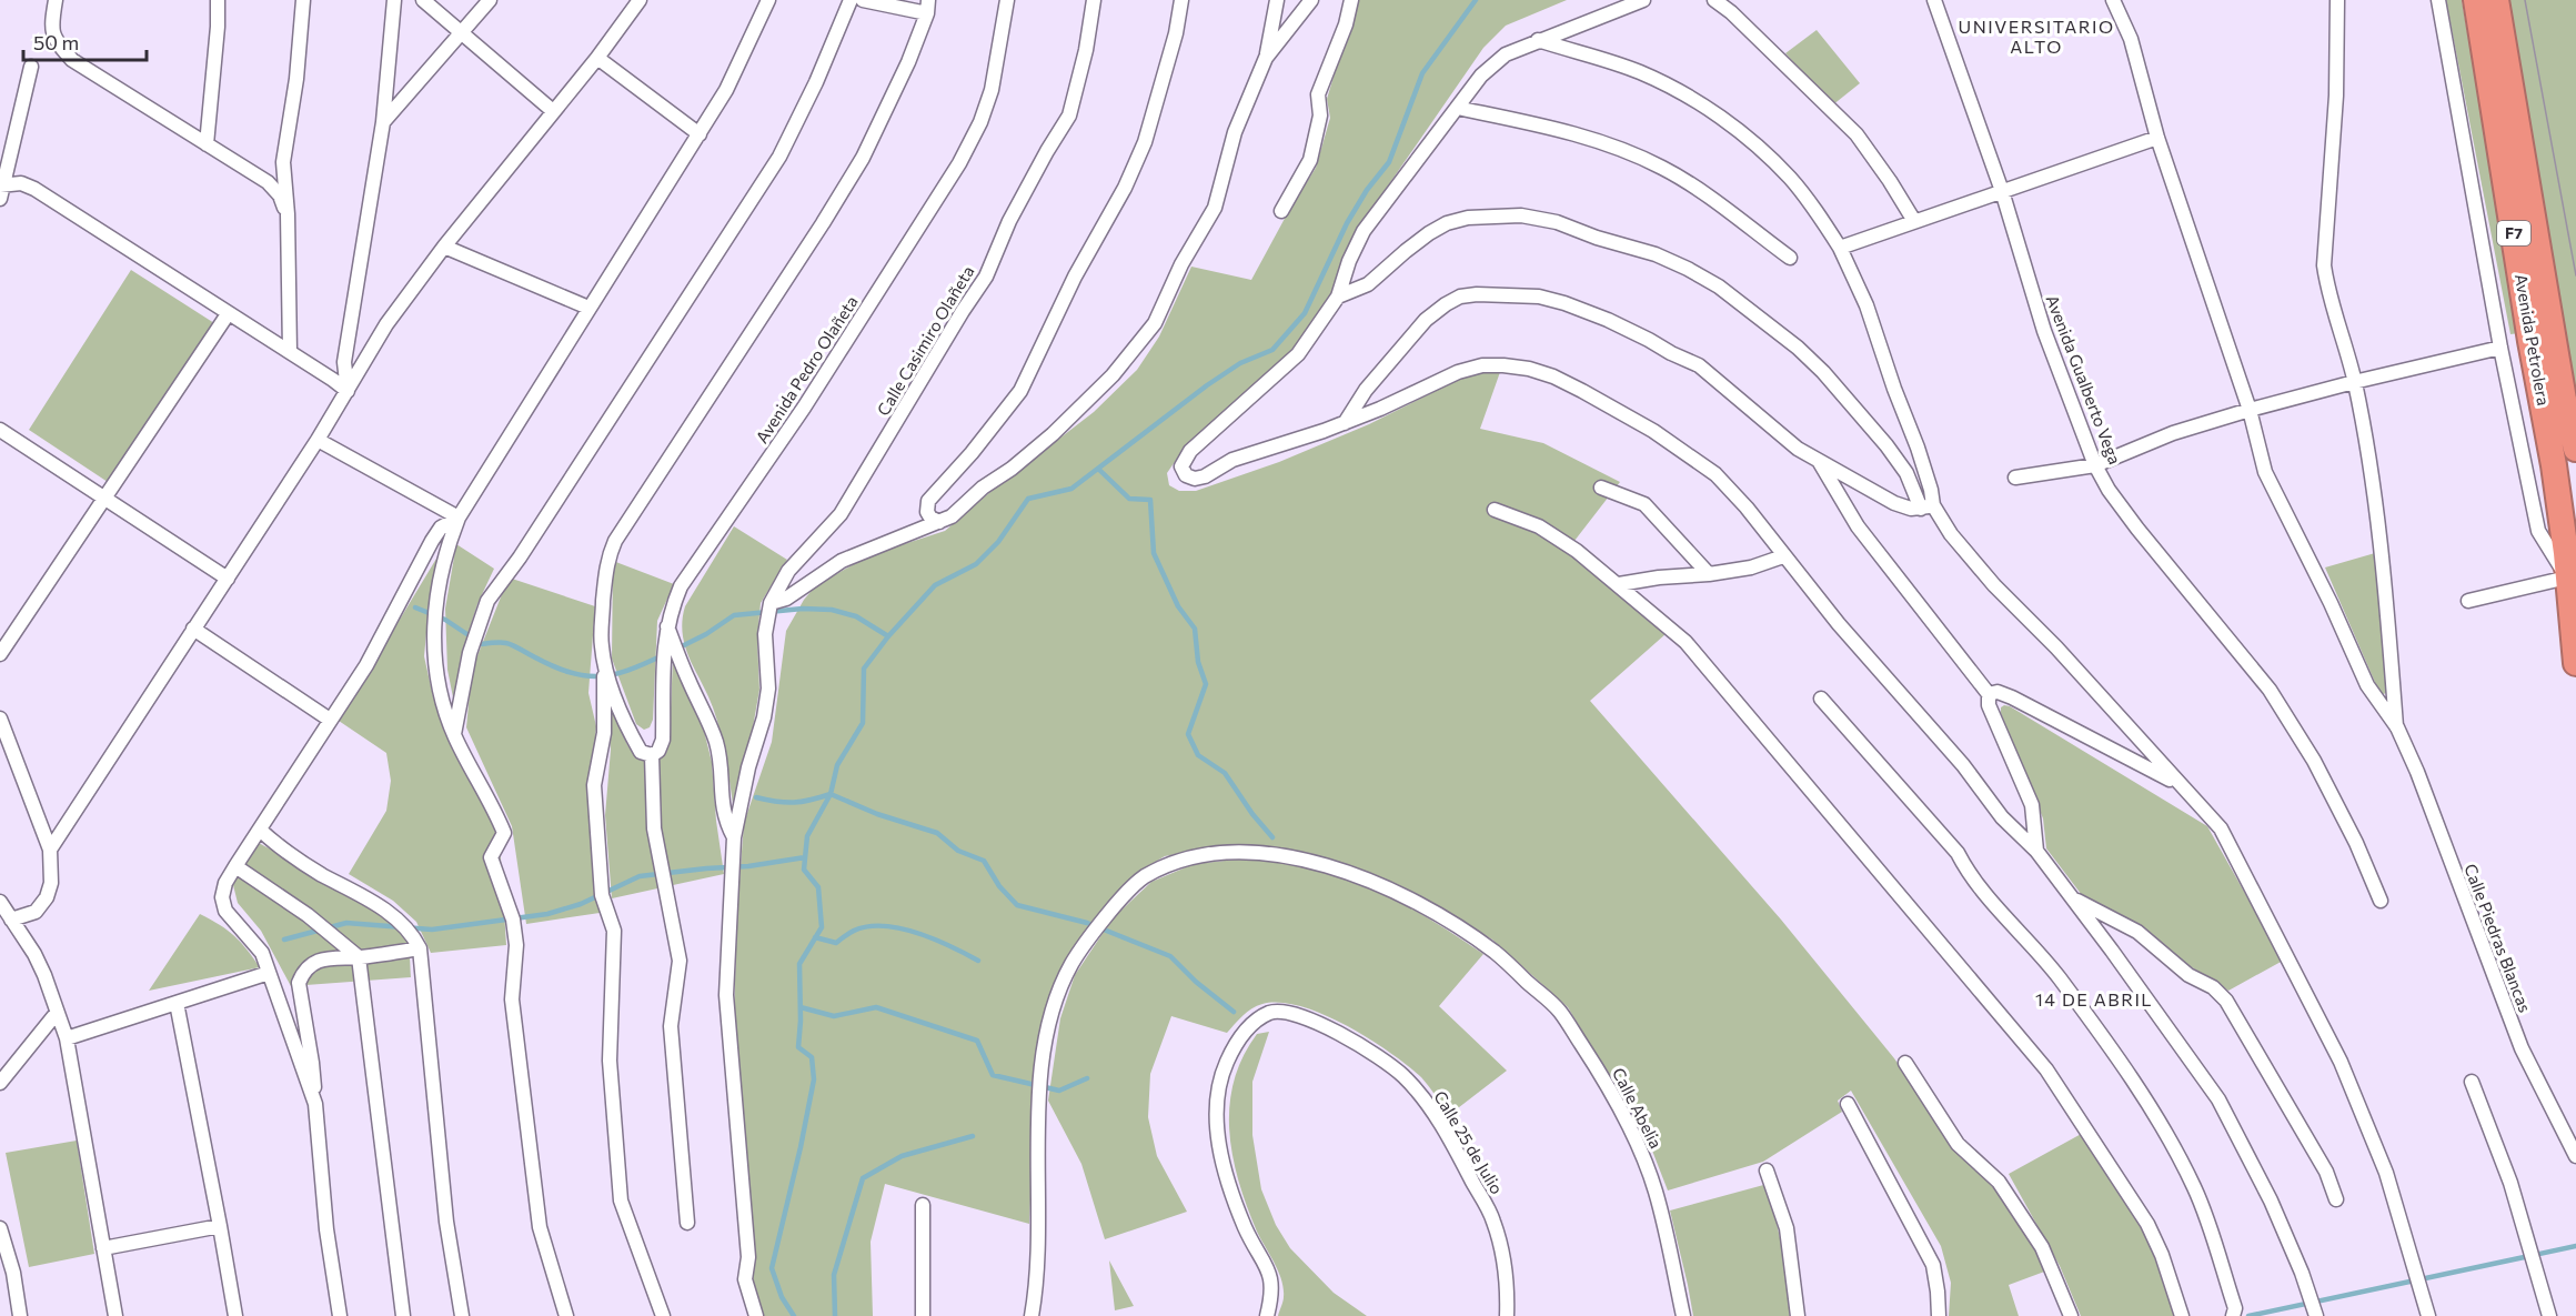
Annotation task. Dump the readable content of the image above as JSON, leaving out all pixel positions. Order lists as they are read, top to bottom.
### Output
{
  "streets": {
    "highway": ["F7", "Avenida Petrolera"],
    "street": [
      "Calle Casimiro Olañeta",
      "Avenida Pedro Olañeta",
      "Avenida Gualberto Vega",
      "Calle Piedras Blancas",
      "Calle Abelia",
      "Calle 25 de Julio"
    ]
  },
  "districts": ["UNIVERSITARIO ALTO", "14 DE ABRIL"],
  "scale_bar": "50 m"
}
